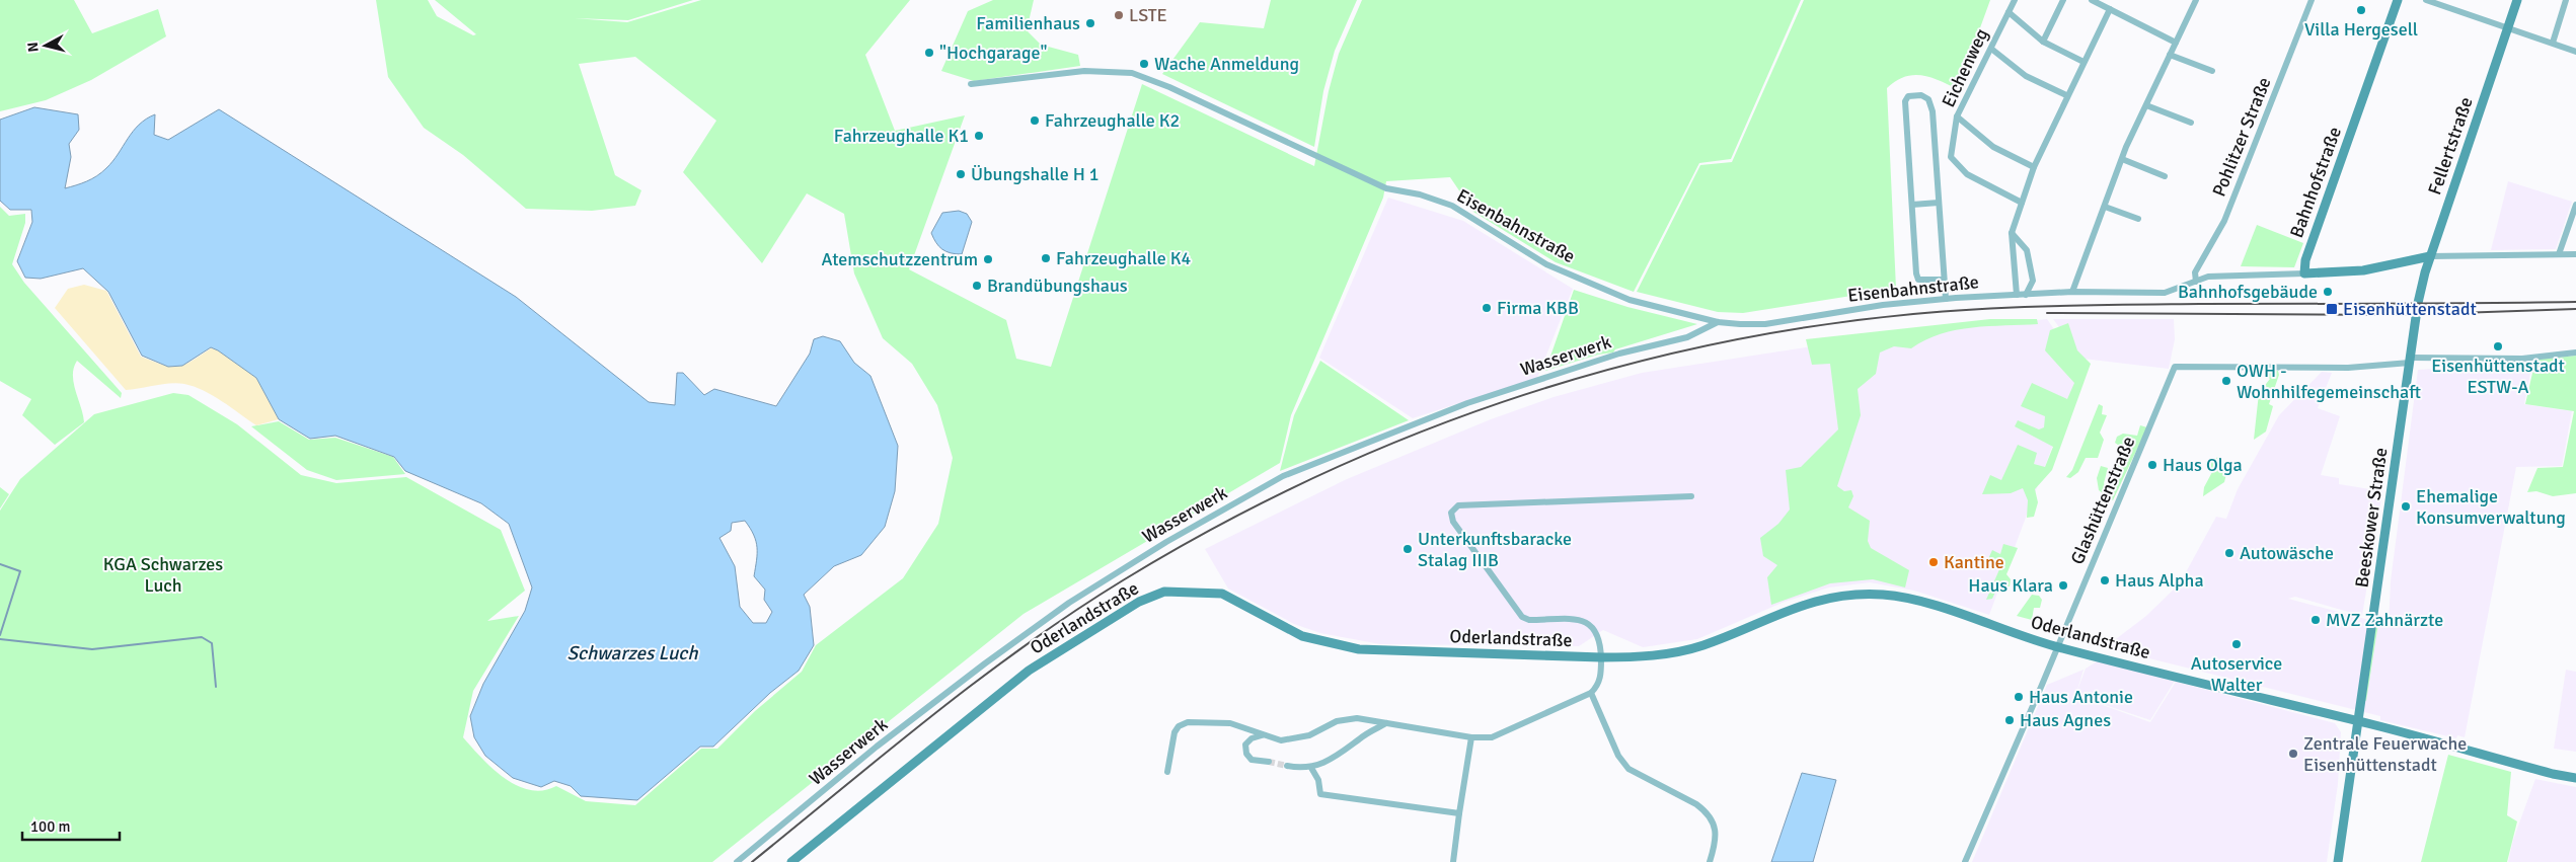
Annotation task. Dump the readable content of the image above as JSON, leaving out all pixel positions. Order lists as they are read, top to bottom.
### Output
{
  "streets": {
    "street": [
      "Eichenweg",
      "Pohlitzer Straße",
      "Fellertstraße",
      "Bahnhofstraße",
      "Eisenbahnstraße",
      "Wasserwerk",
      "Glashüttenstraße",
      "Beeskower Straße",
      "Oderlandstraße"
    ]
  },
  "crossings": [
    ["Pohlitzer Straße", "Eisenbahnstraße"],
    ["Fellertstraße", "Beeskower Straße"],
    ["Bahnhofstraße", "Eisenbahnstraße"],
    ["Eisenbahnstraße", "Wasserwerk"],
    ["Glashüttenstraße", "Beeskower Straße"],
    ["Glashüttenstraße", "Oderlandstraße"],
    ["Beeskower Straße", "Oderlandstraße"]
  ],
  "water": ["Schwarzes Luch"],
  "parks": ["KGA Schwarzes Luch"],
  "places": {
    "other": [
      "Villa Hergesell",
      "LSTE",
      "Familienhaus",
      "\"Hochgarage\"",
      "Wache Anmeldung",
      "Fahrzeughalle K2",
      "Fahrzeughalle K1",
      "Übungshalle H 1",
      "Fahrzeughalle K4",
      "Atemschutzzentrum",
      "Brandübungshaus",
      "Bahnhofsgebäude",
      "Firma KBB",
      "Eisenhüttenstadt ESTW-A",
      "OWH - Wohnhilfegemeinschaft",
      "Haus Olga",
      "Ehemalige Konsumverwaltung",
      "Unterkunftsbaracke Stalag IIIB",
      "Autowäsche",
      "Kantine",
      "Haus Alpha",
      "Haus Klara",
      "MVZ Zahnärzte",
      "Autoservice Walter",
      "Haus Antonie",
      "Haus Agnes",
      "Zentrale Feuerwache Eisenhüttenstadt"
    ],
    "transit": ["Eisenhüttenstadt"]
  },
  "scale_bar": "100 m",
  "north": "left"
}
